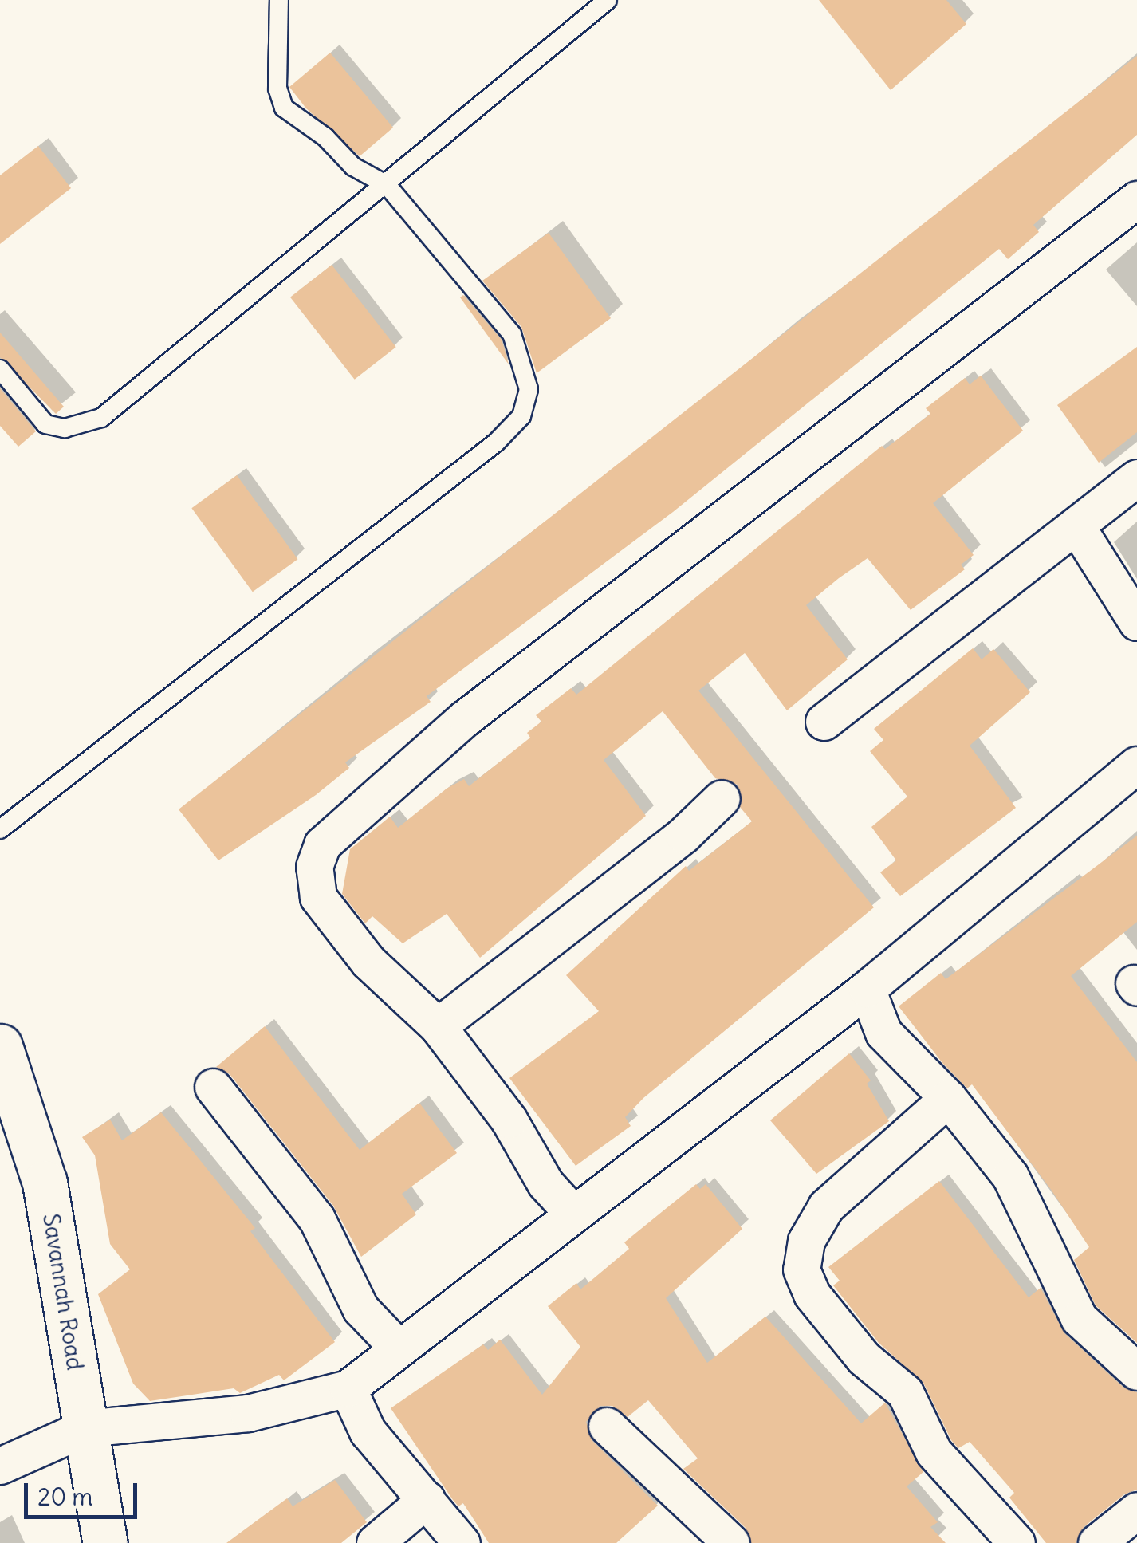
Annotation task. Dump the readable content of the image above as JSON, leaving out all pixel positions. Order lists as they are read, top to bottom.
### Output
{
  "streets": {
    "main road": ["Savannah Road"]
  },
  "scale_bar": "20 m"
}
